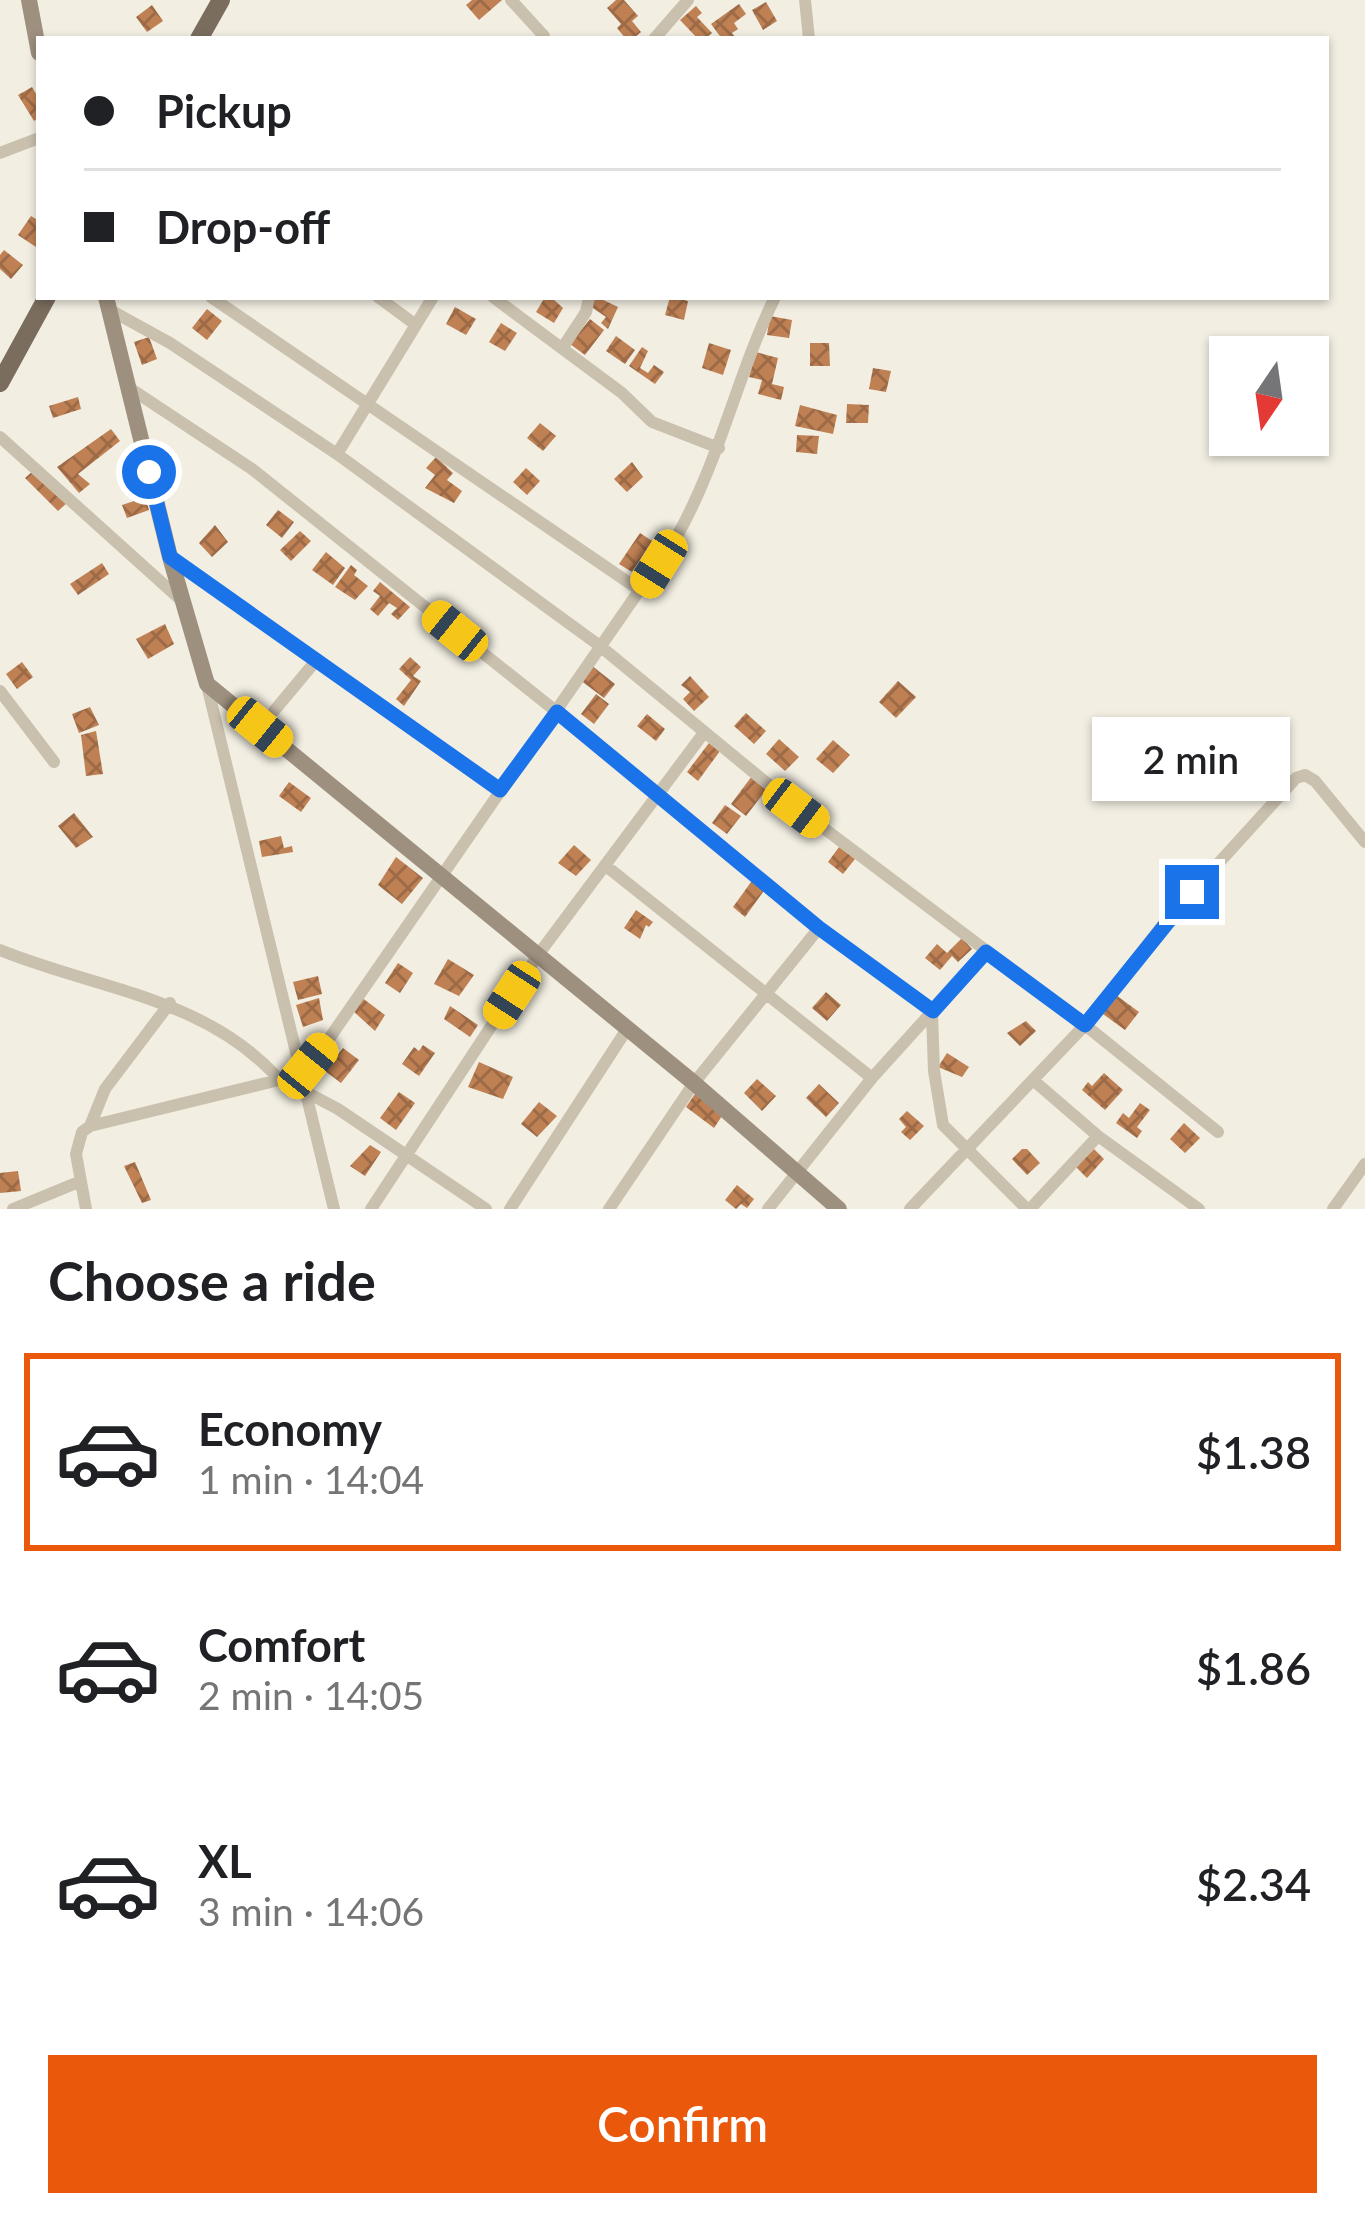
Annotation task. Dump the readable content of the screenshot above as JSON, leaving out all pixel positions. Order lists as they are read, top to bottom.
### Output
{
  "north": "bottom",
  "page": {
    "banner": ["Pickup", "Drop-off"],
    "bubble": "2 min",
    "heading": "Choose a ride",
    "list": [
      {
        "name": "Economy",
        "note": "1 min · 14:04",
        "value": "$1.38"
      },
      {
        "name": "Comfort",
        "note": "2 min · 14:05",
        "value": "$1.86"
      },
      {
        "name": "XL",
        "note": "3 min · 14:06",
        "value": "$2.34"
      }
    ],
    "buttons": "Confirm"
  }
}
